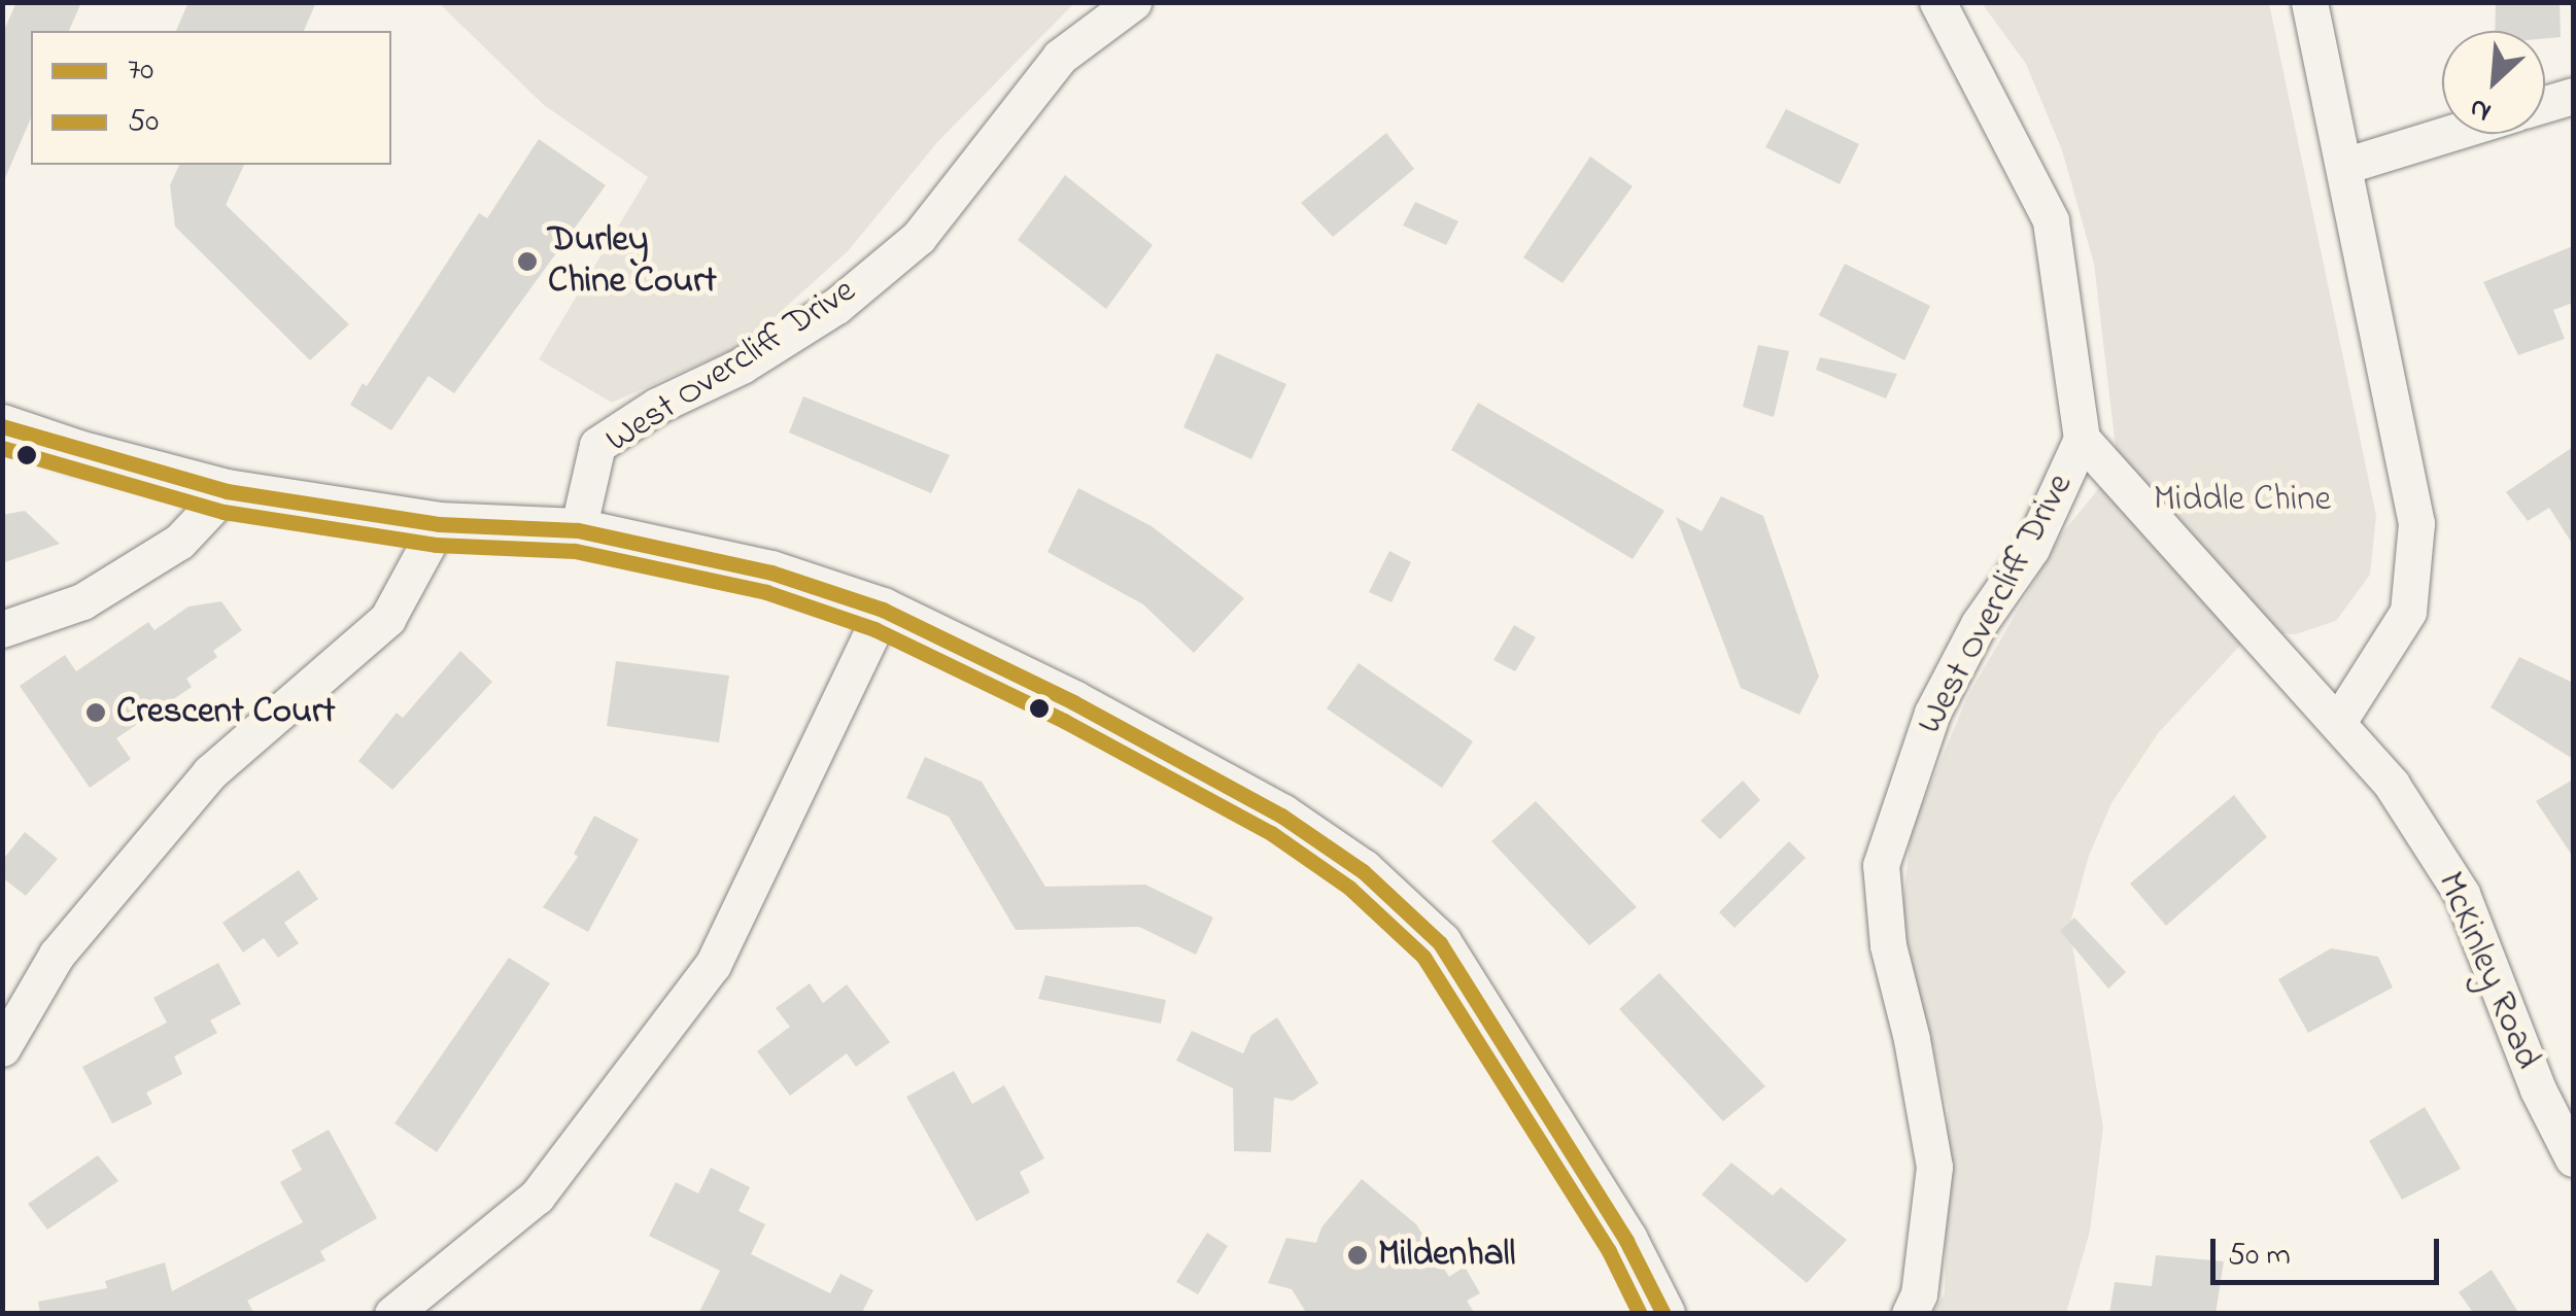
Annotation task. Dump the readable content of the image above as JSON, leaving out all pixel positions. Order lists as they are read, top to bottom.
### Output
{
  "streets": {
    "street": ["West Overcliff Drive", "McKinley Road"]
  },
  "crossings": [
    ["West Overcliff Drive", "McKinley Road"]
  ],
  "parks": ["Middle Chine"],
  "places": ["Durley Chine Court", "Crescent Court", "Mildenhall"],
  "lines": ["transit line 70", "transit line 50"],
  "legend": ["70", "50"],
  "scale_bar": "50 m",
  "north": "bottom left"
}
